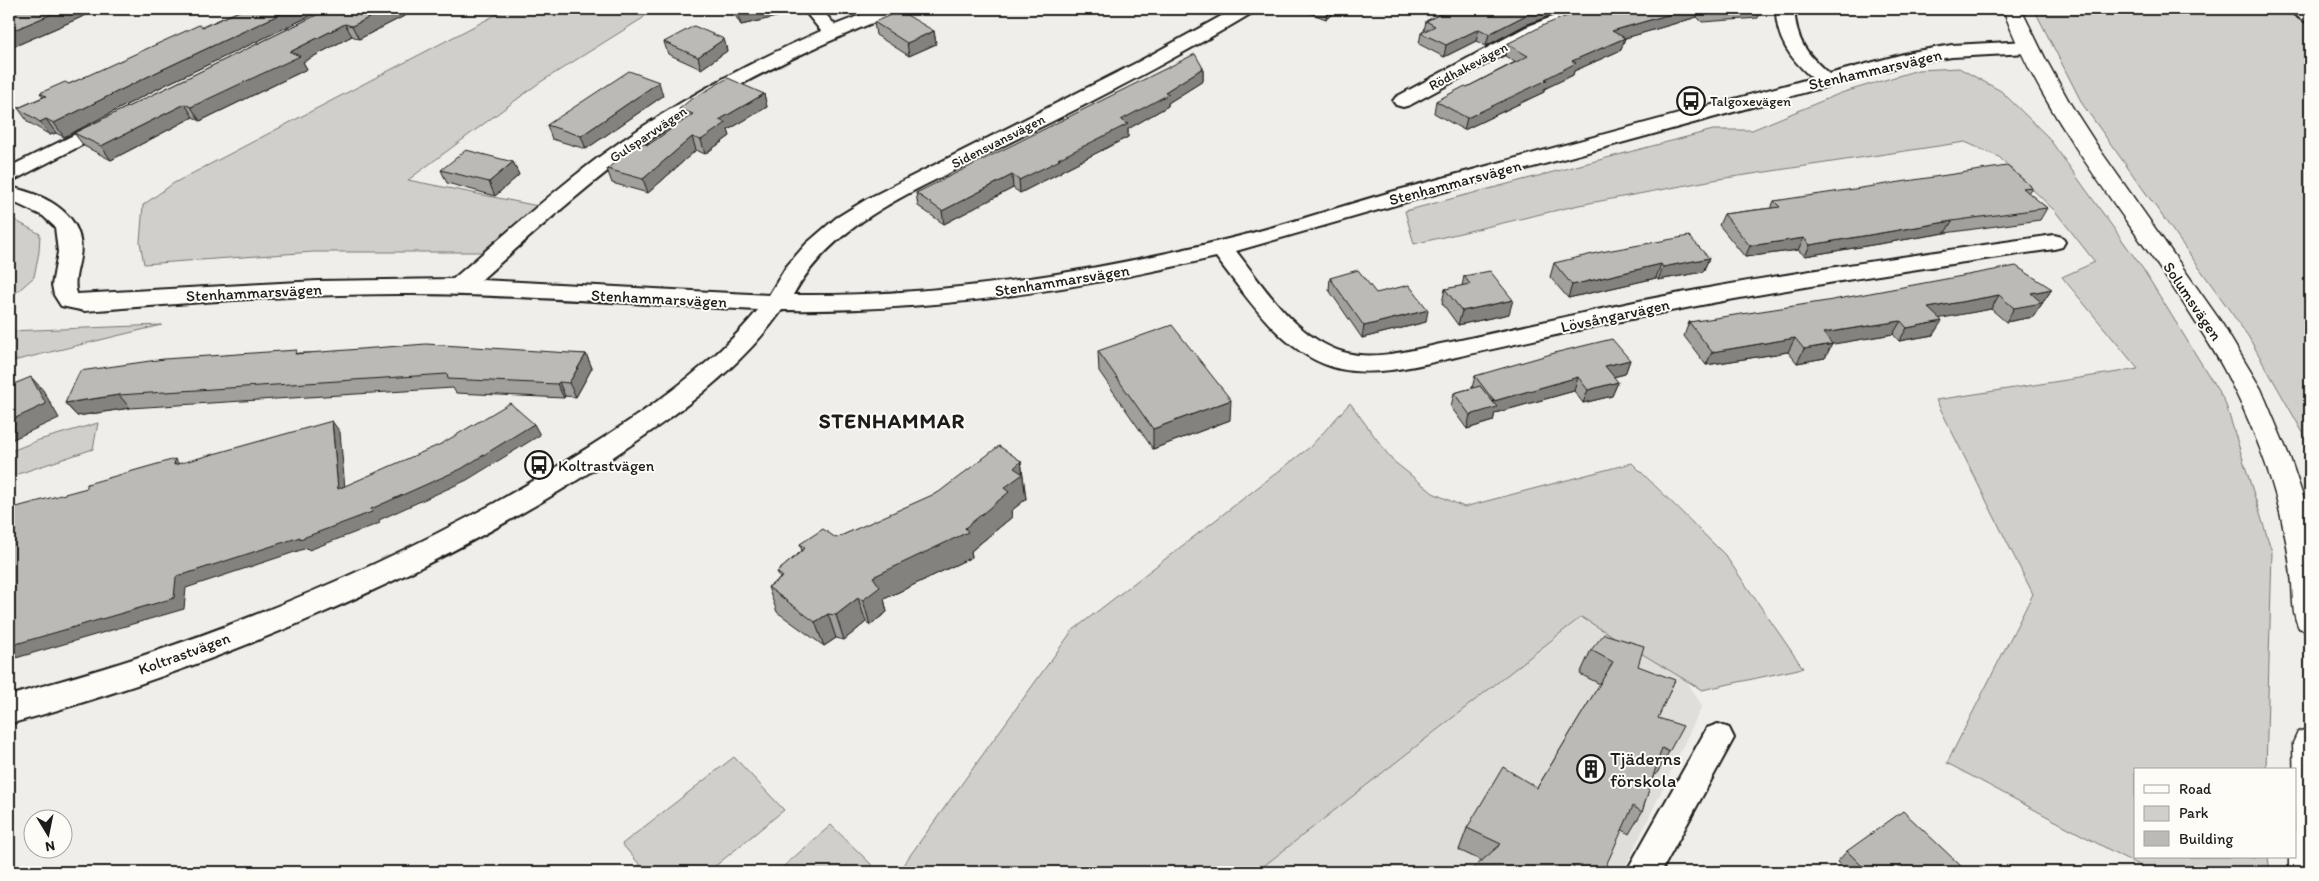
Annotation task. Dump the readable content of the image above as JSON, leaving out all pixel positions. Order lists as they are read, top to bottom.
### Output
{
  "streets": {
    "main road": ["Solumsvägen"],
    "street": [
      "Rödhakevägen",
      "Stenhammarsvägen",
      "Gulsparvvägen",
      "Sidensvansvägen",
      "Lövsångarvägen",
      "Koltrastvägen"
    ]
  },
  "crossings": [
    ["Stenhammarsvägen", "Gulsparvvägen"],
    ["Stenhammarsvägen", "Sidensvansvägen"],
    ["Stenhammarsvägen", "Solumsvägen"],
    ["Stenhammarsvägen", "Lövsångarvägen"],
    ["Stenhammarsvägen", "Koltrastvägen"],
    ["Sidensvansvägen", "Koltrastvägen"]
  ],
  "districts": ["STENHAMMAR"],
  "places": {
    "bus stop": ["Talgoxevägen", "Koltrastvägen"],
    "building": ["Tjäderns förskola"]
  },
  "legend": ["Road", "Park", "Building"],
  "north": "bottom"
}
